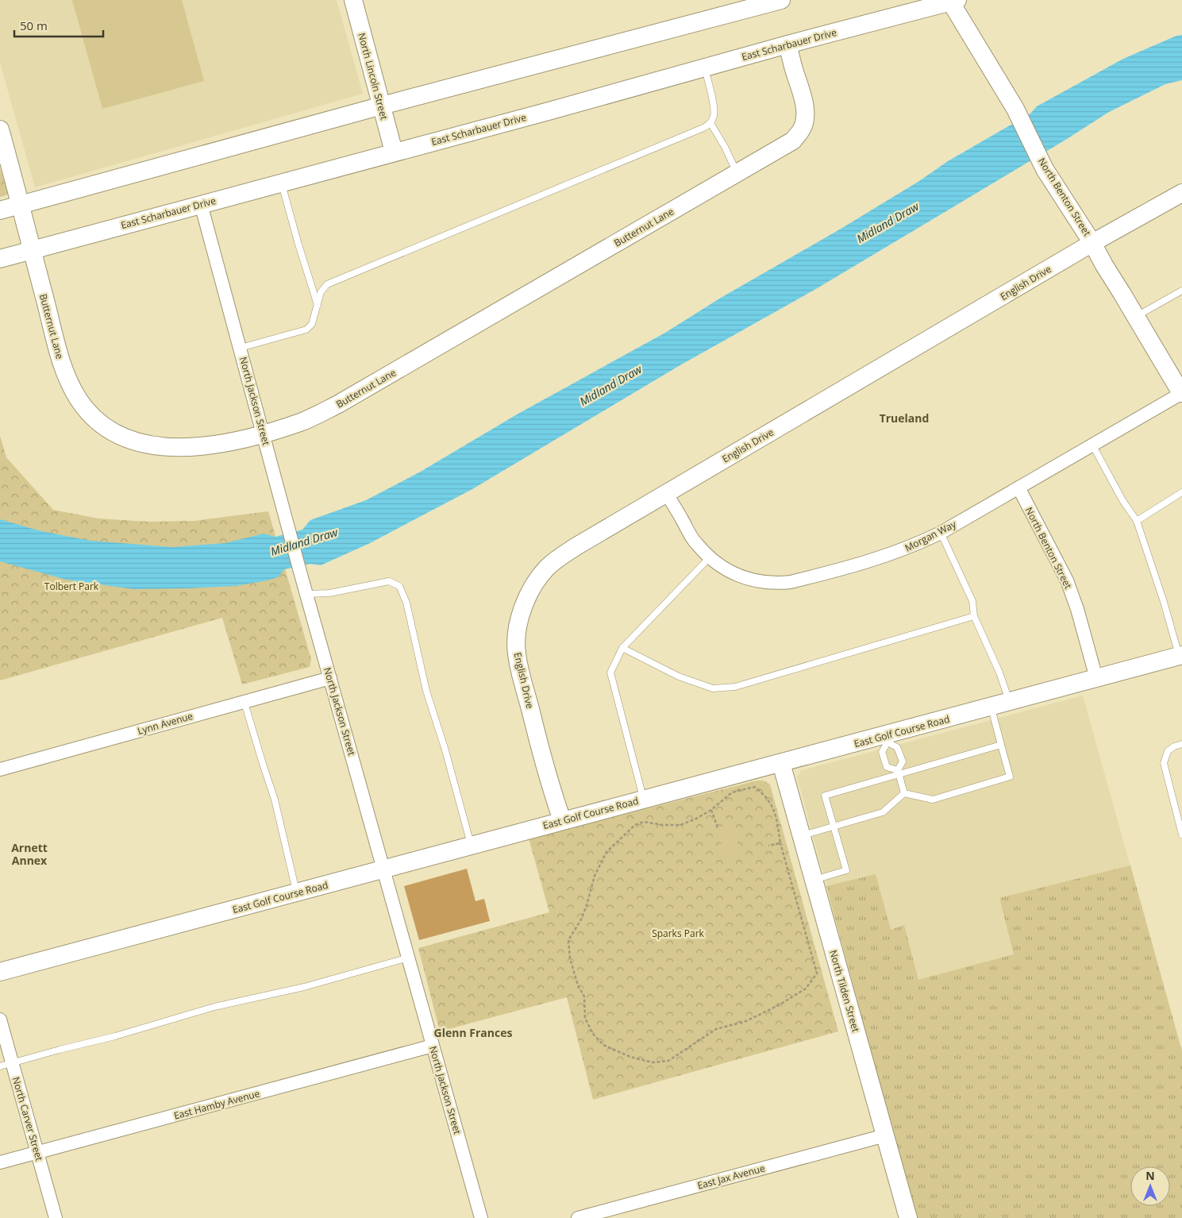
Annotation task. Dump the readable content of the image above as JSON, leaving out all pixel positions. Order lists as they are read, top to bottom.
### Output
{
  "streets": {
    "street": [
      "East Scharbauer Drive",
      "North Lincoln Street",
      "North Benton Street",
      "Butternut Lane",
      "English Drive",
      "North Jackson Street",
      "Morgan Way",
      "Lynn Avenue",
      "East Golf Course Road",
      "North Tilden Street",
      "East Hamby Avenue",
      "North Carver Street",
      "East Jax Avenue"
    ]
  },
  "crossings": [
    ["East Scharbauer Drive", "North Lincoln Street"],
    ["East Scharbauer Drive", "North Benton Street"],
    ["East Scharbauer Drive", "Butternut Lane"],
    ["East Scharbauer Drive", "North Jackson Street"],
    ["North Benton Street", "English Drive"],
    ["North Benton Street", "Morgan Way"],
    ["North Benton Street", "East Golf Course Road"],
    ["Butternut Lane", "North Jackson Street"],
    ["English Drive", "Morgan Way"],
    ["English Drive", "East Golf Course Road"],
    ["North Jackson Street", "Lynn Avenue"],
    ["North Jackson Street", "East Golf Course Road"],
    ["North Jackson Street", "East Hamby Avenue"],
    ["East Golf Course Road", "North Tilden Street"],
    ["North Tilden Street", "East Jax Avenue"],
    ["East Hamby Avenue", "North Carver Street"]
  ],
  "districts": ["Trueland", "Arnett Annex", "Glenn Frances"],
  "water": ["Midland Draw"],
  "parks": ["Tolbert Park", "Sparks Park"],
  "scale_bar": "50 m",
  "north": "top"
}
